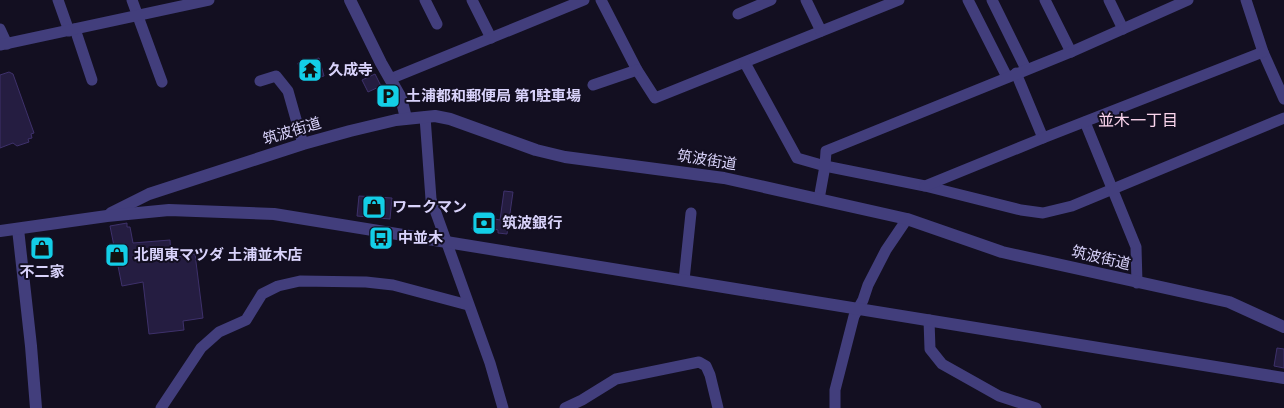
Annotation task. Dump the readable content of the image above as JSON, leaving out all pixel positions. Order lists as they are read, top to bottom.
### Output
{
  "streets": {
    "street": ["筑波街道"]
  },
  "districts": ["並木一丁目"],
  "places": {
    "temple": ["久成寺"],
    "parking": ["土浦都和郵便局 第1駐車場"],
    "shop": ["ワークマン", "不二家", "北関東マツダ 土浦並木店"],
    "bank": ["筑波銀行"],
    "bus stop": ["中並木"]
  }
}
